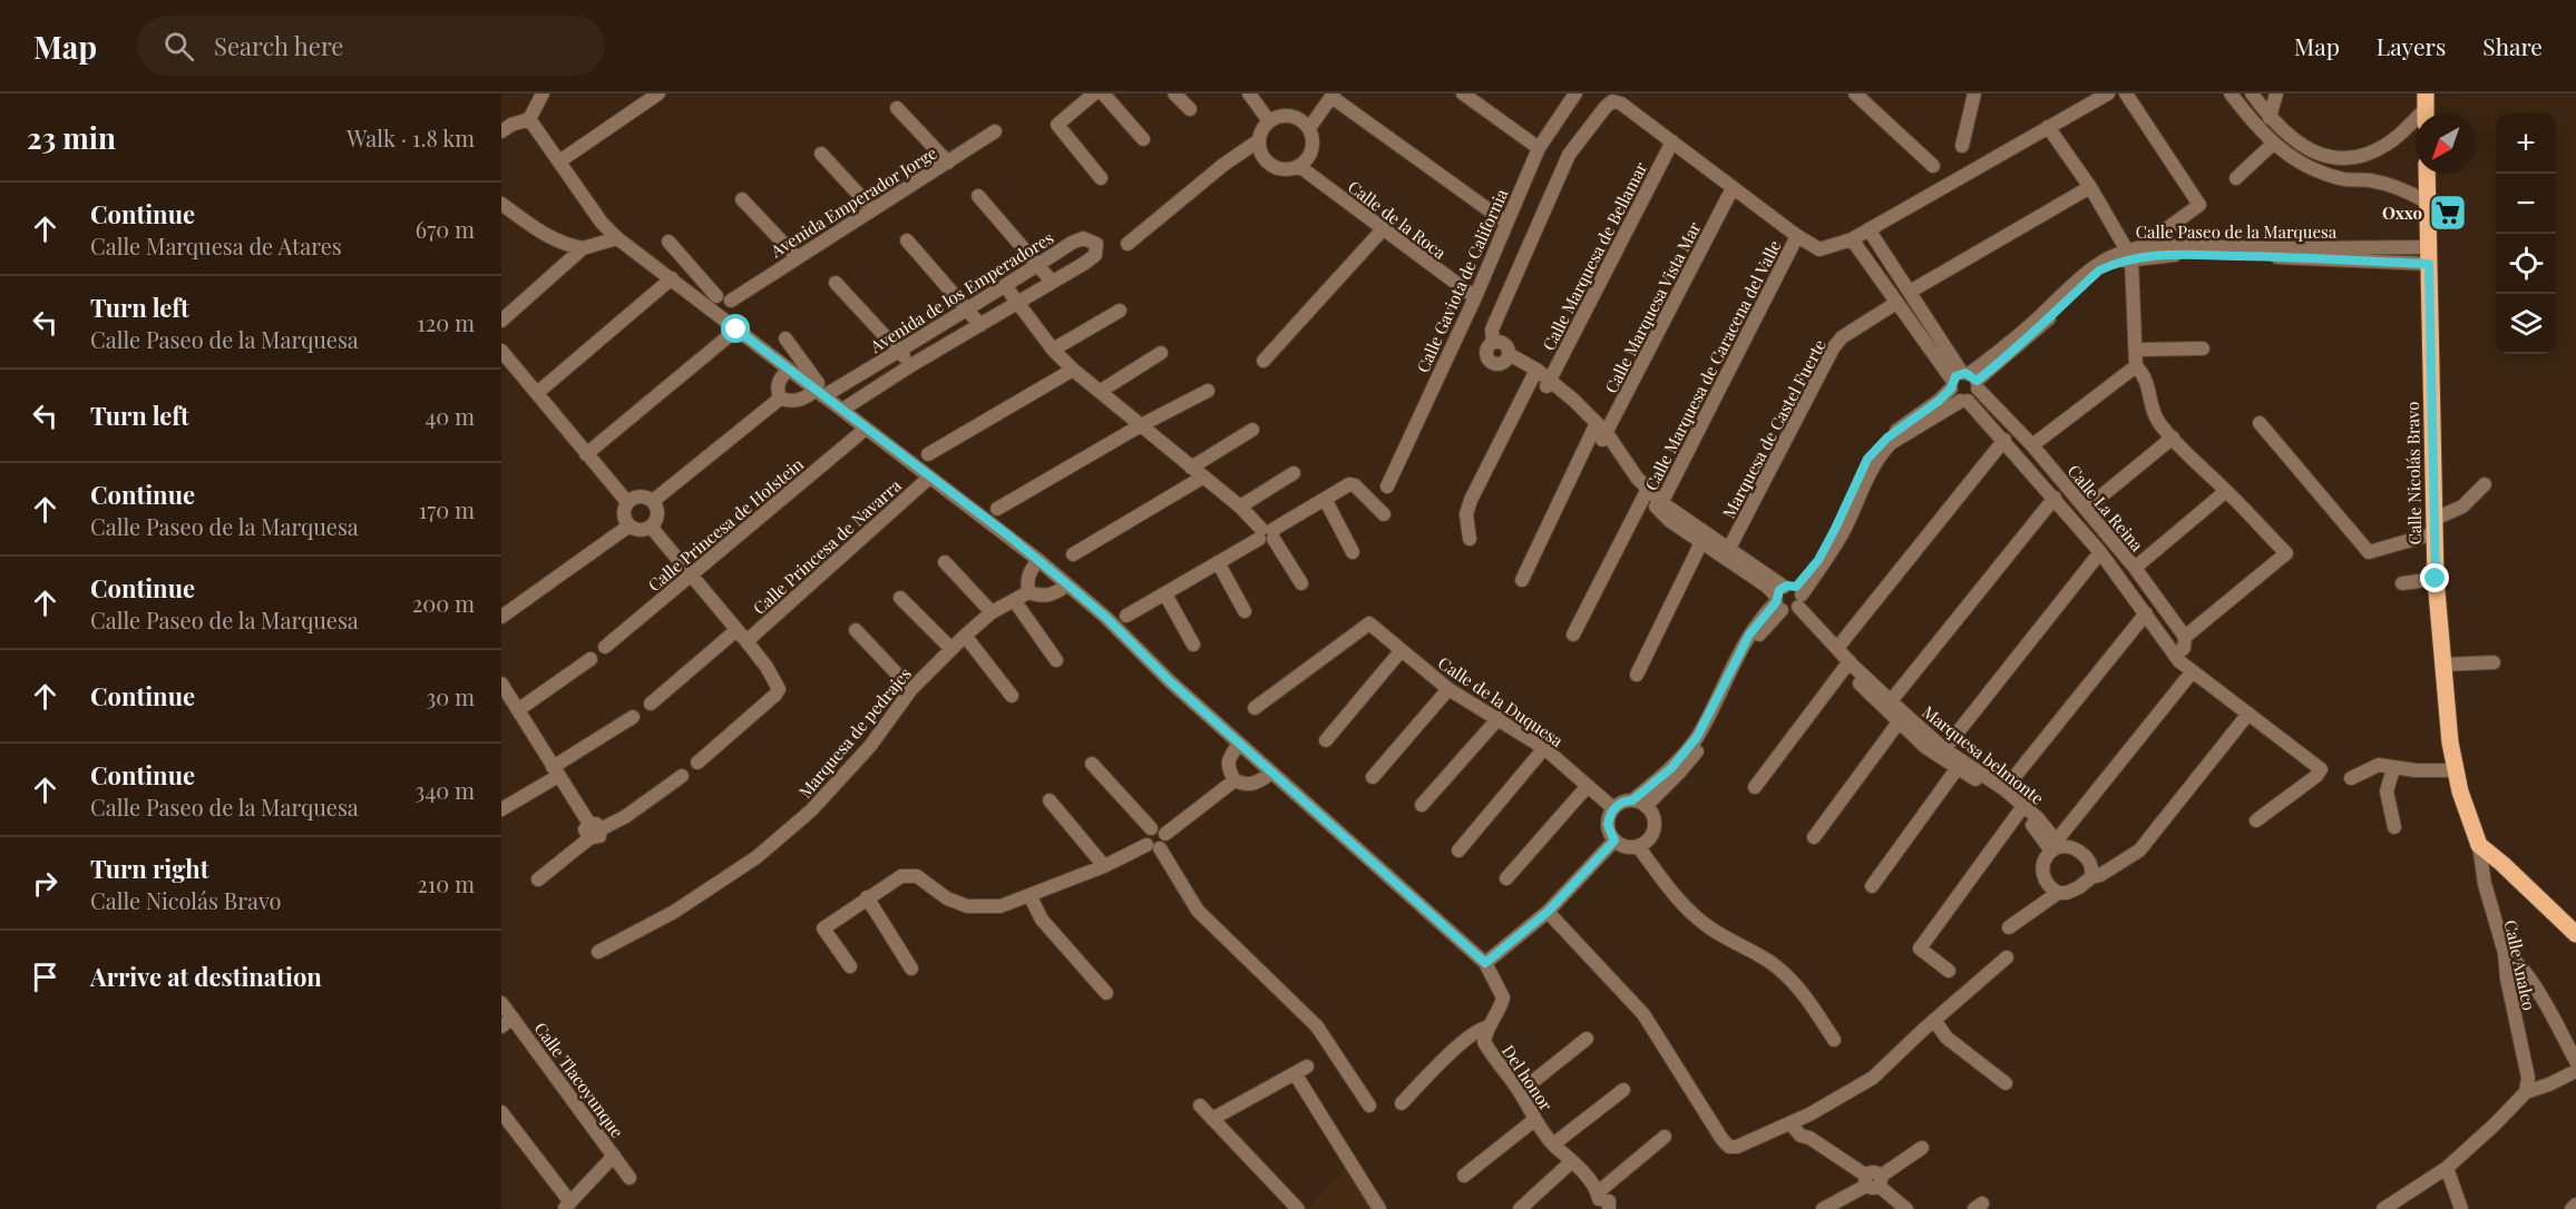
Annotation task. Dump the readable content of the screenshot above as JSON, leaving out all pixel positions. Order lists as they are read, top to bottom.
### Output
{
  "streets": {
    "main road": ["Calle Nicolás Bravo"],
    "street": [
      "Avenida Emperador Jorge",
      "Calle de la Roca",
      "Calle Paseo de la Marquesa",
      "Calle Marquesa de Bellamar",
      "Calle Gaviota de California",
      "Avenida de los Emperadores",
      "Calle Marquesa Vista Mar",
      "Calle Marquesa de Caracena del Valle",
      "Marquesa de Castel Fuerte",
      "Calle La Reina",
      "Calle Princesa de HoIstein",
      "Calle Princesa de Navarra",
      "Calle de la Duquesa",
      "Marquesa de pedrajes",
      "Marquesa belmonte",
      "Calle Analco",
      "Del honor",
      "Calle Tlacoyunque"
    ]
  },
  "crossings": [
    ["Calle de la Roca", "Calle Gaviota de California"],
    ["Calle Paseo de la Marquesa", "Calle Nicolás Bravo"],
    ["Calle Paseo de la Marquesa", "Calle La Reina"],
    ["Calle Paseo de la Marquesa", "Calle de la Duquesa"],
    ["Calle Paseo de la Marquesa", "Marquesa belmonte"],
    ["Calle Marquesa de Bellamar", "Marquesa belmonte"],
    ["Calle Marquesa Vista Mar", "Marquesa belmonte"],
    ["Calle Marquesa de Caracena del Valle", "Marquesa belmonte"],
    ["Marquesa de Castel Fuerte", "Calle La Reina"],
    ["Marquesa de Castel Fuerte", "Marquesa belmonte"],
    ["Calle Nicolás Bravo", "Calle Analco"]
  ],
  "places": {
    "supermarket": ["Oxxo"]
  },
  "north": "bottom left",
  "page": {
    "header": "Map",
    "search": "Search here",
    "nav": ["Map", "Layers", "Share"],
    "heading": ["23 min", "Walk · 1.8 km"],
    "map_buttons": ["+", "−"],
    "list": [
      ["Continue", "Calle Marquesa de Atares", "670 m"],
      ["Turn left", "Calle Paseo de la Marquesa", "120 m"],
      ["Turn left", "40 m"],
      ["Continue", "Calle Paseo de la Marquesa", "170 m"],
      ["Continue", "Calle Paseo de la Marquesa", "200 m"],
      ["Continue", "30 m"],
      ["Continue", "Calle Paseo de la Marquesa", "340 m"],
      ["Turn right", "Calle Nicolás Bravo", "210 m"],
      "Arrive at destination"
    ]
  }
}
